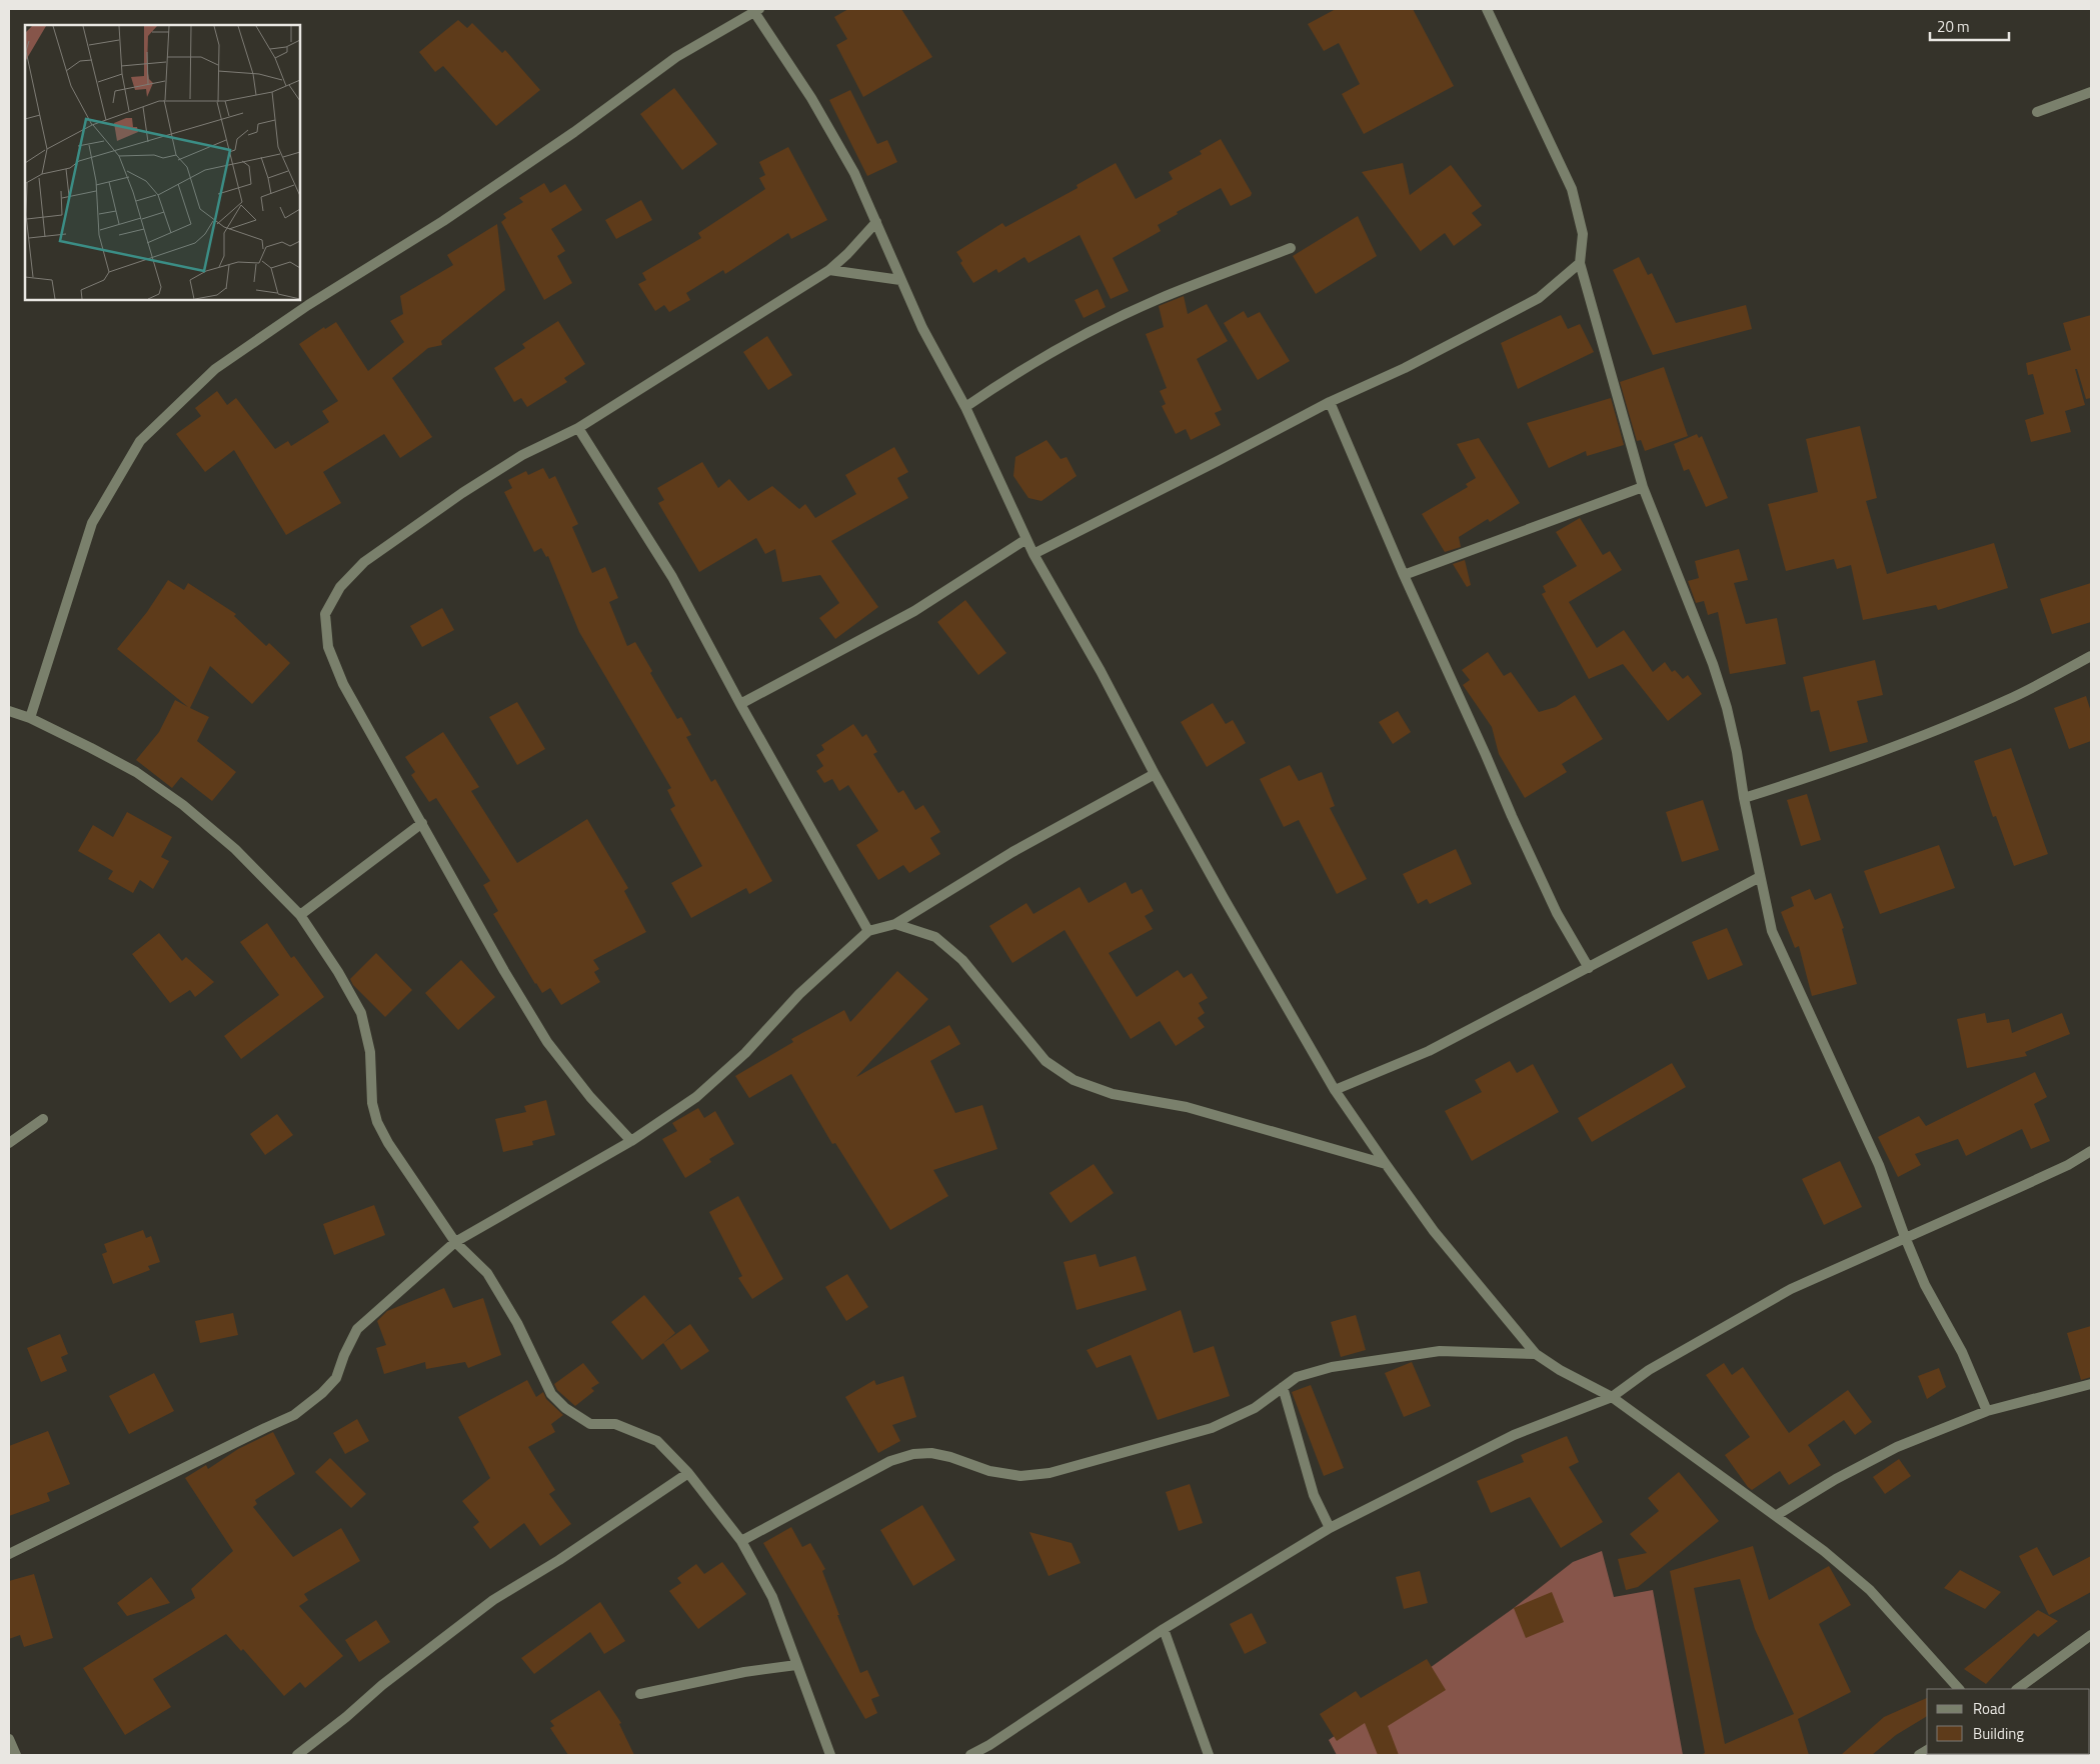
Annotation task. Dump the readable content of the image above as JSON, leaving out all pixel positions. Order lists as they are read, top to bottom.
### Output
{
  "legend": ["Road", "Building"],
  "scale_bar": "20 m"
}
